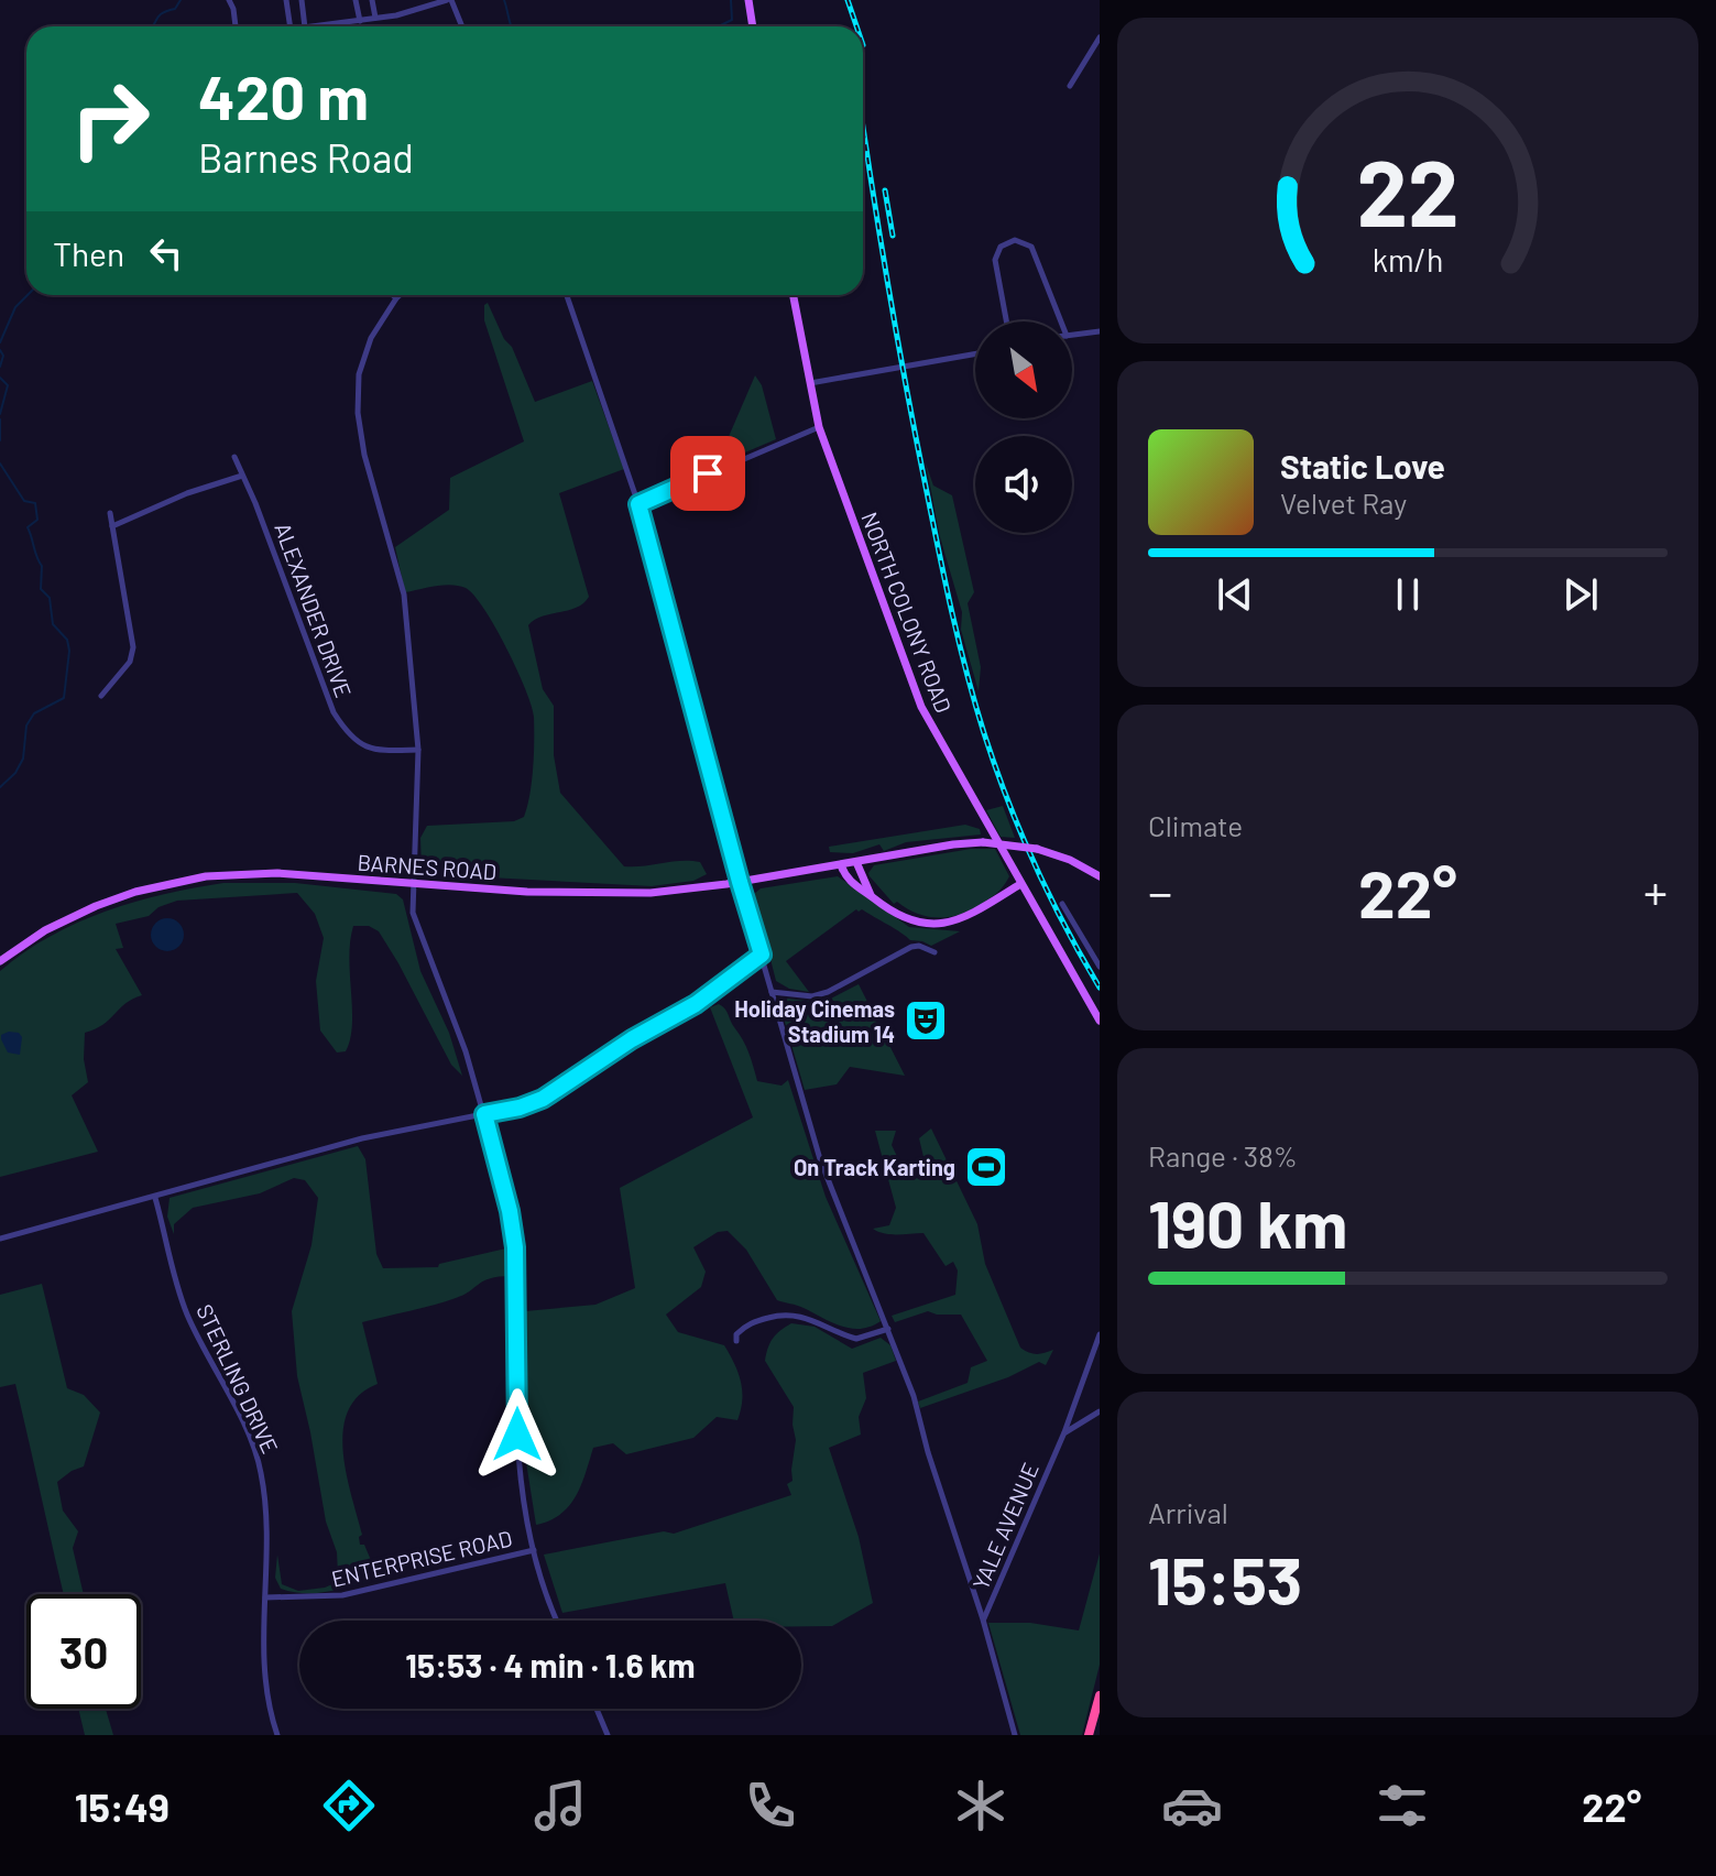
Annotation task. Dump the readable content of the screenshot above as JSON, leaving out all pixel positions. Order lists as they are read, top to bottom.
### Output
{
  "streets": {
    "main road": ["NORTH COLONY ROAD", "BARNES ROAD"],
    "street": [
      "ALEXANDER DRIVE",
      "STERLING DRIVE",
      "YALE AVENUE",
      "ENTERPRISE ROAD"
    ]
  },
  "crossings": [
    ["STERLING DRIVE", "ENTERPRISE ROAD"]
  ],
  "places": {
    "theatre": ["Holiday Cinemas Stadium 14"],
    "sports": ["On Track Karting"]
  },
  "north": "bottom right",
  "page": {
    "turn": ["420 m", "Barnes Road"],
    "then": "Then",
    "song": ["Static Love", "Velvet Ray"],
    "tile": [
      "Climate",
      ["Range · 38%", "190 km"],
      ["Arrival", "15:53"]
    ],
    "heat": ["−", "22°", "+"],
    "limit": "30",
    "trip": "15:53 · 4 min · 1.6 km",
    "tabs": ["15:49", "22°"],
    "gauge": ["22", "km/h"]
  }
}
